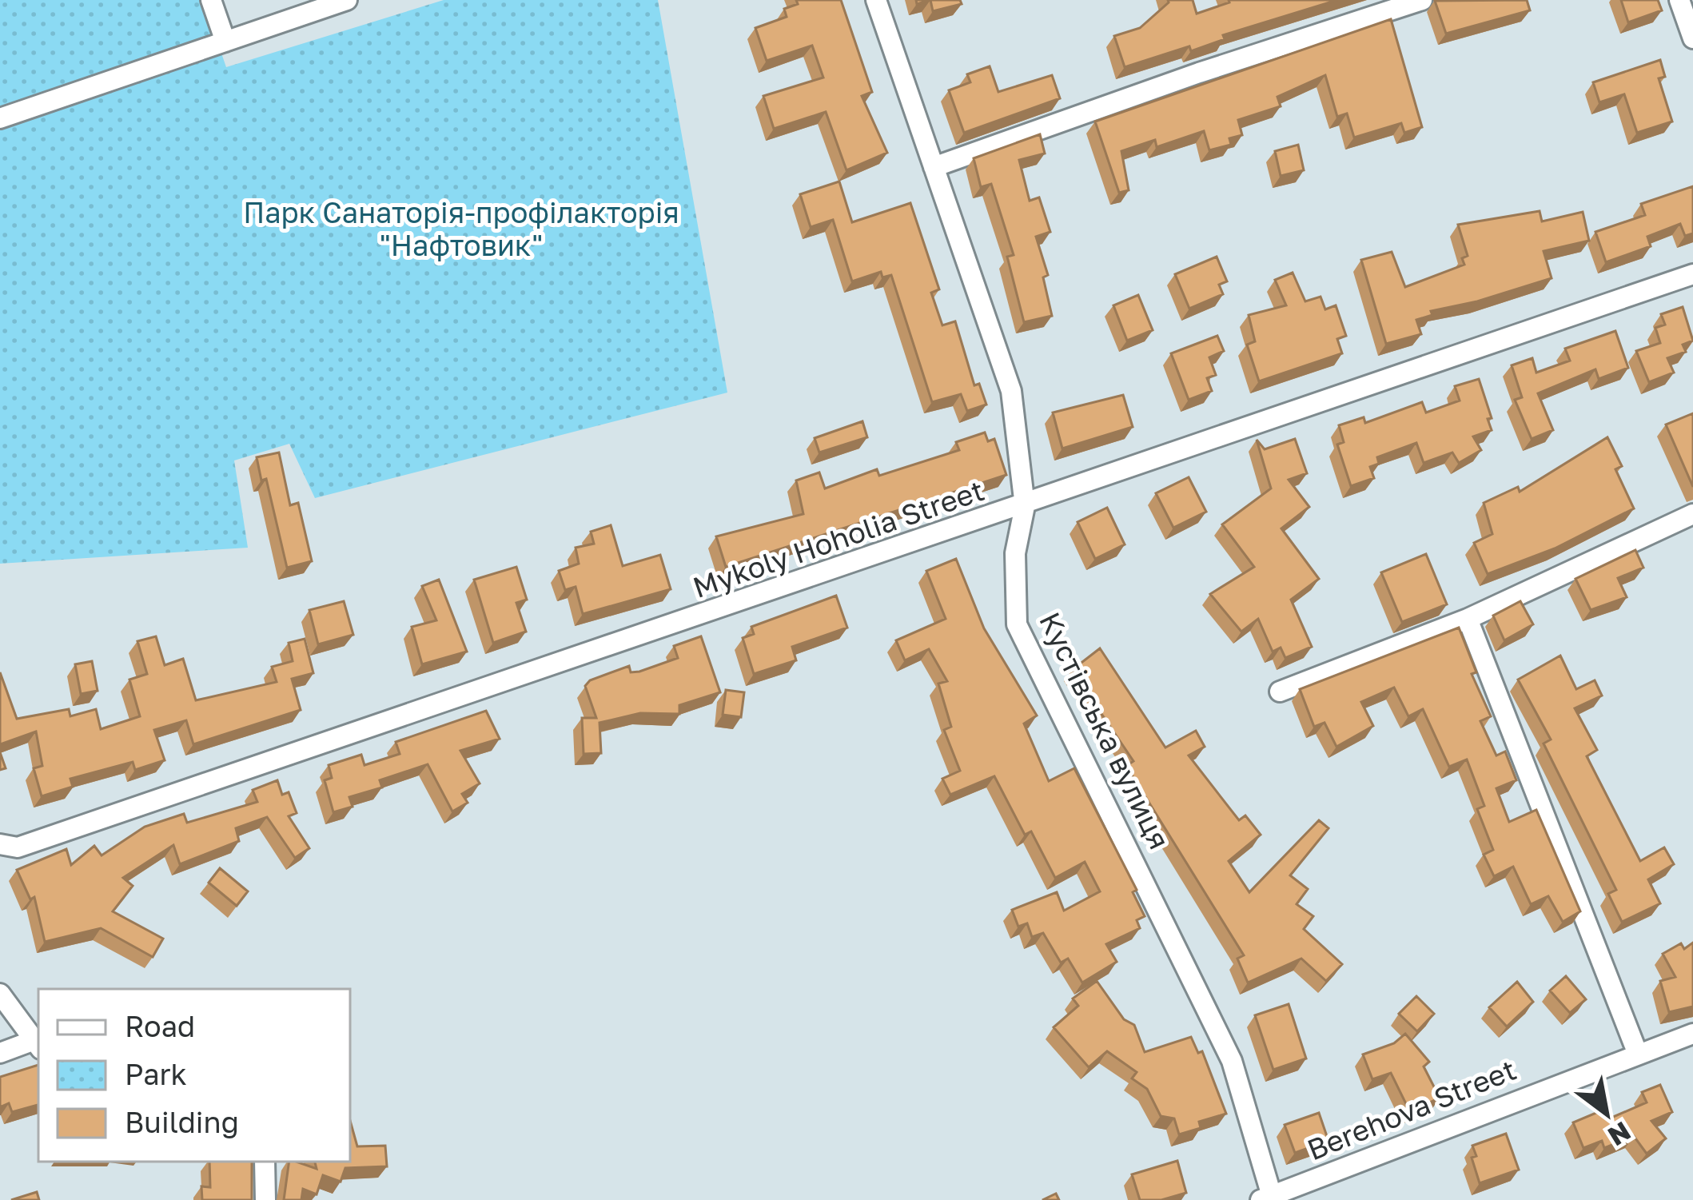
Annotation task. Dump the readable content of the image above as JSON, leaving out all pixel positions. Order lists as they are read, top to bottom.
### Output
{
  "streets": {
    "street": ["Mykoly Hoholia Street", "Кустівська вулиця", "Berehova Street"]
  },
  "crossings": [
    ["Mykoly Hoholia Street", "Кустівська вулиця"],
    ["Кустівська вулиця", "Berehova Street"]
  ],
  "parks": ["Парк Санаторія-профілакторія \"Нафтовик\""],
  "legend": ["Road", "Park", "Building"],
  "north": "bottom right"
}
